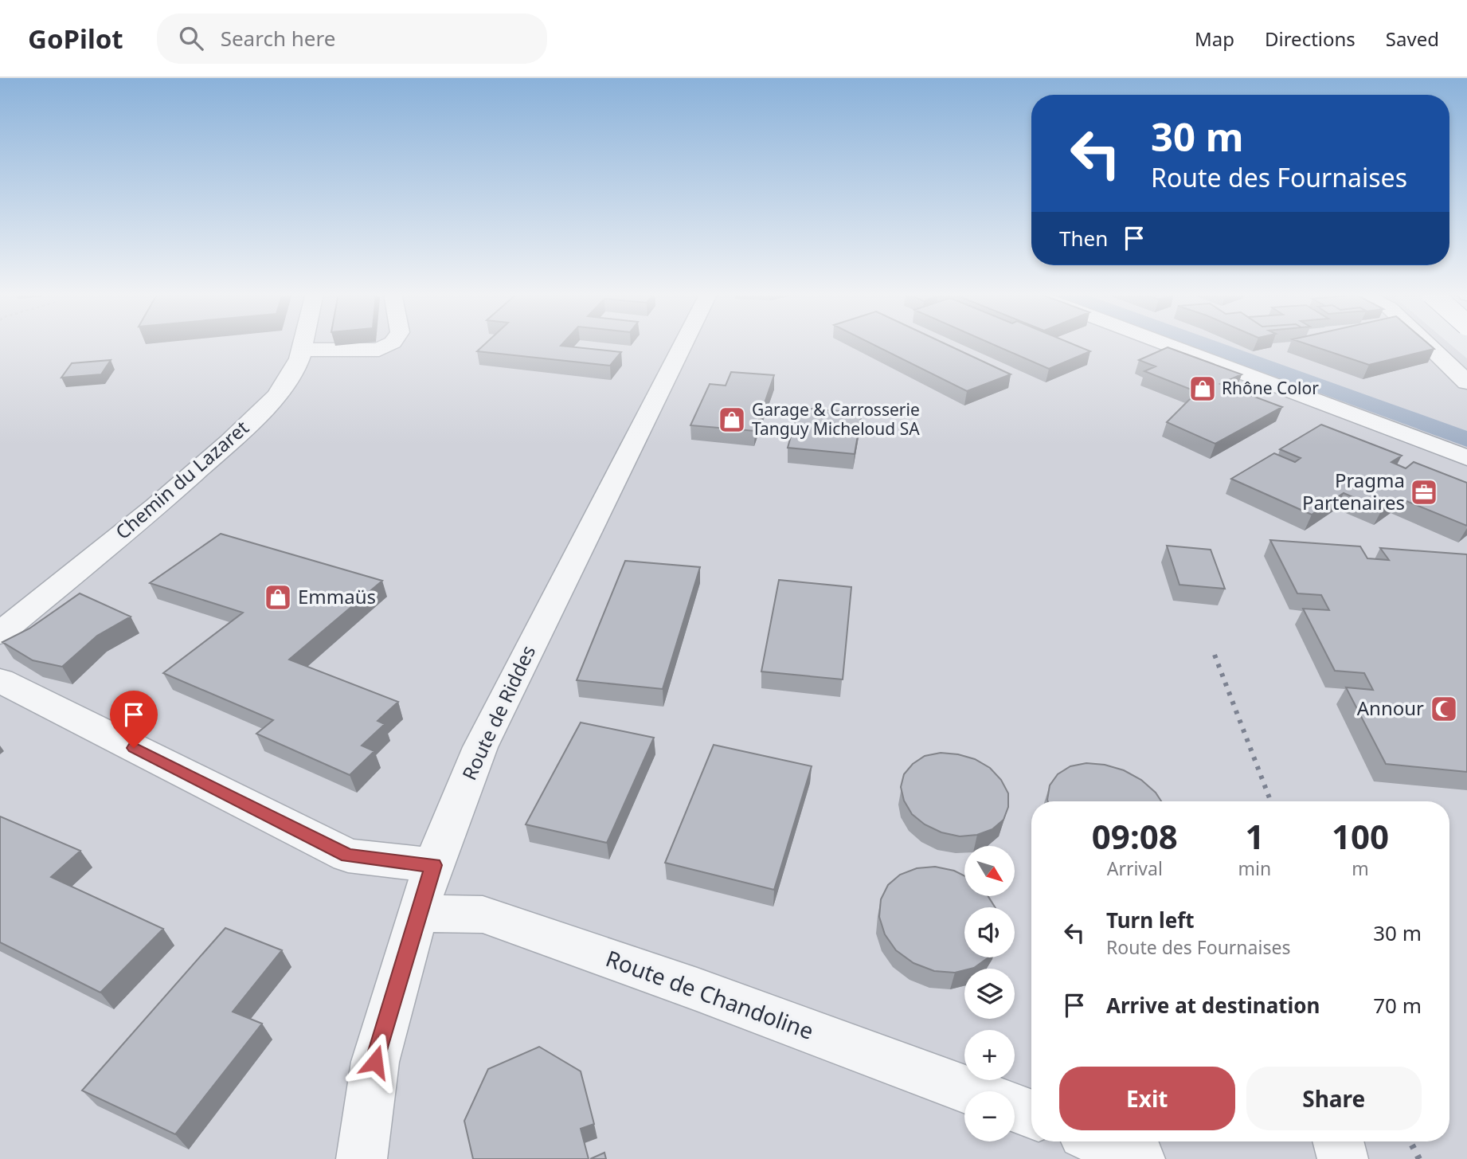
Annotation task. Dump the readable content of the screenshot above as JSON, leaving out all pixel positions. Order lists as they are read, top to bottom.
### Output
{
  "streets": {
    "street": ["Chemin du Lazaret", "Route de Riddes", "Route de Chandoline"]
  },
  "crossings": [
    ["Route de Riddes", "Route de Chandoline"]
  ],
  "places": {
    "shop": ["Rhône Color", "Garage & Carrosserie Tanguy Micheloud SA", "Emmaüs"],
    "office": ["Pragma Partenaires"],
    "mosque": ["Annour"]
  },
  "north": "bottom right",
  "page": {
    "header": "GoPilot",
    "search": "Search here",
    "nav": ["Map", "Directions", "Saved"],
    "turn": ["30 m", "Route des Fournaises"],
    "then": "Then",
    "eta": [
      "09:08",
      "Arrival",
      "1",
      "min",
      "100",
      "m"
    ],
    "map_buttons": ["+", "−"],
    "list": [
      {
        "name": "Turn left",
        "note": "Route des Fournaises",
        "value": "30 m"
      },
      {
        "name": "Arrive at destination",
        "value": "70 m"
      }
    ],
    "buttons": ["Exit", "Share"]
  }
}
